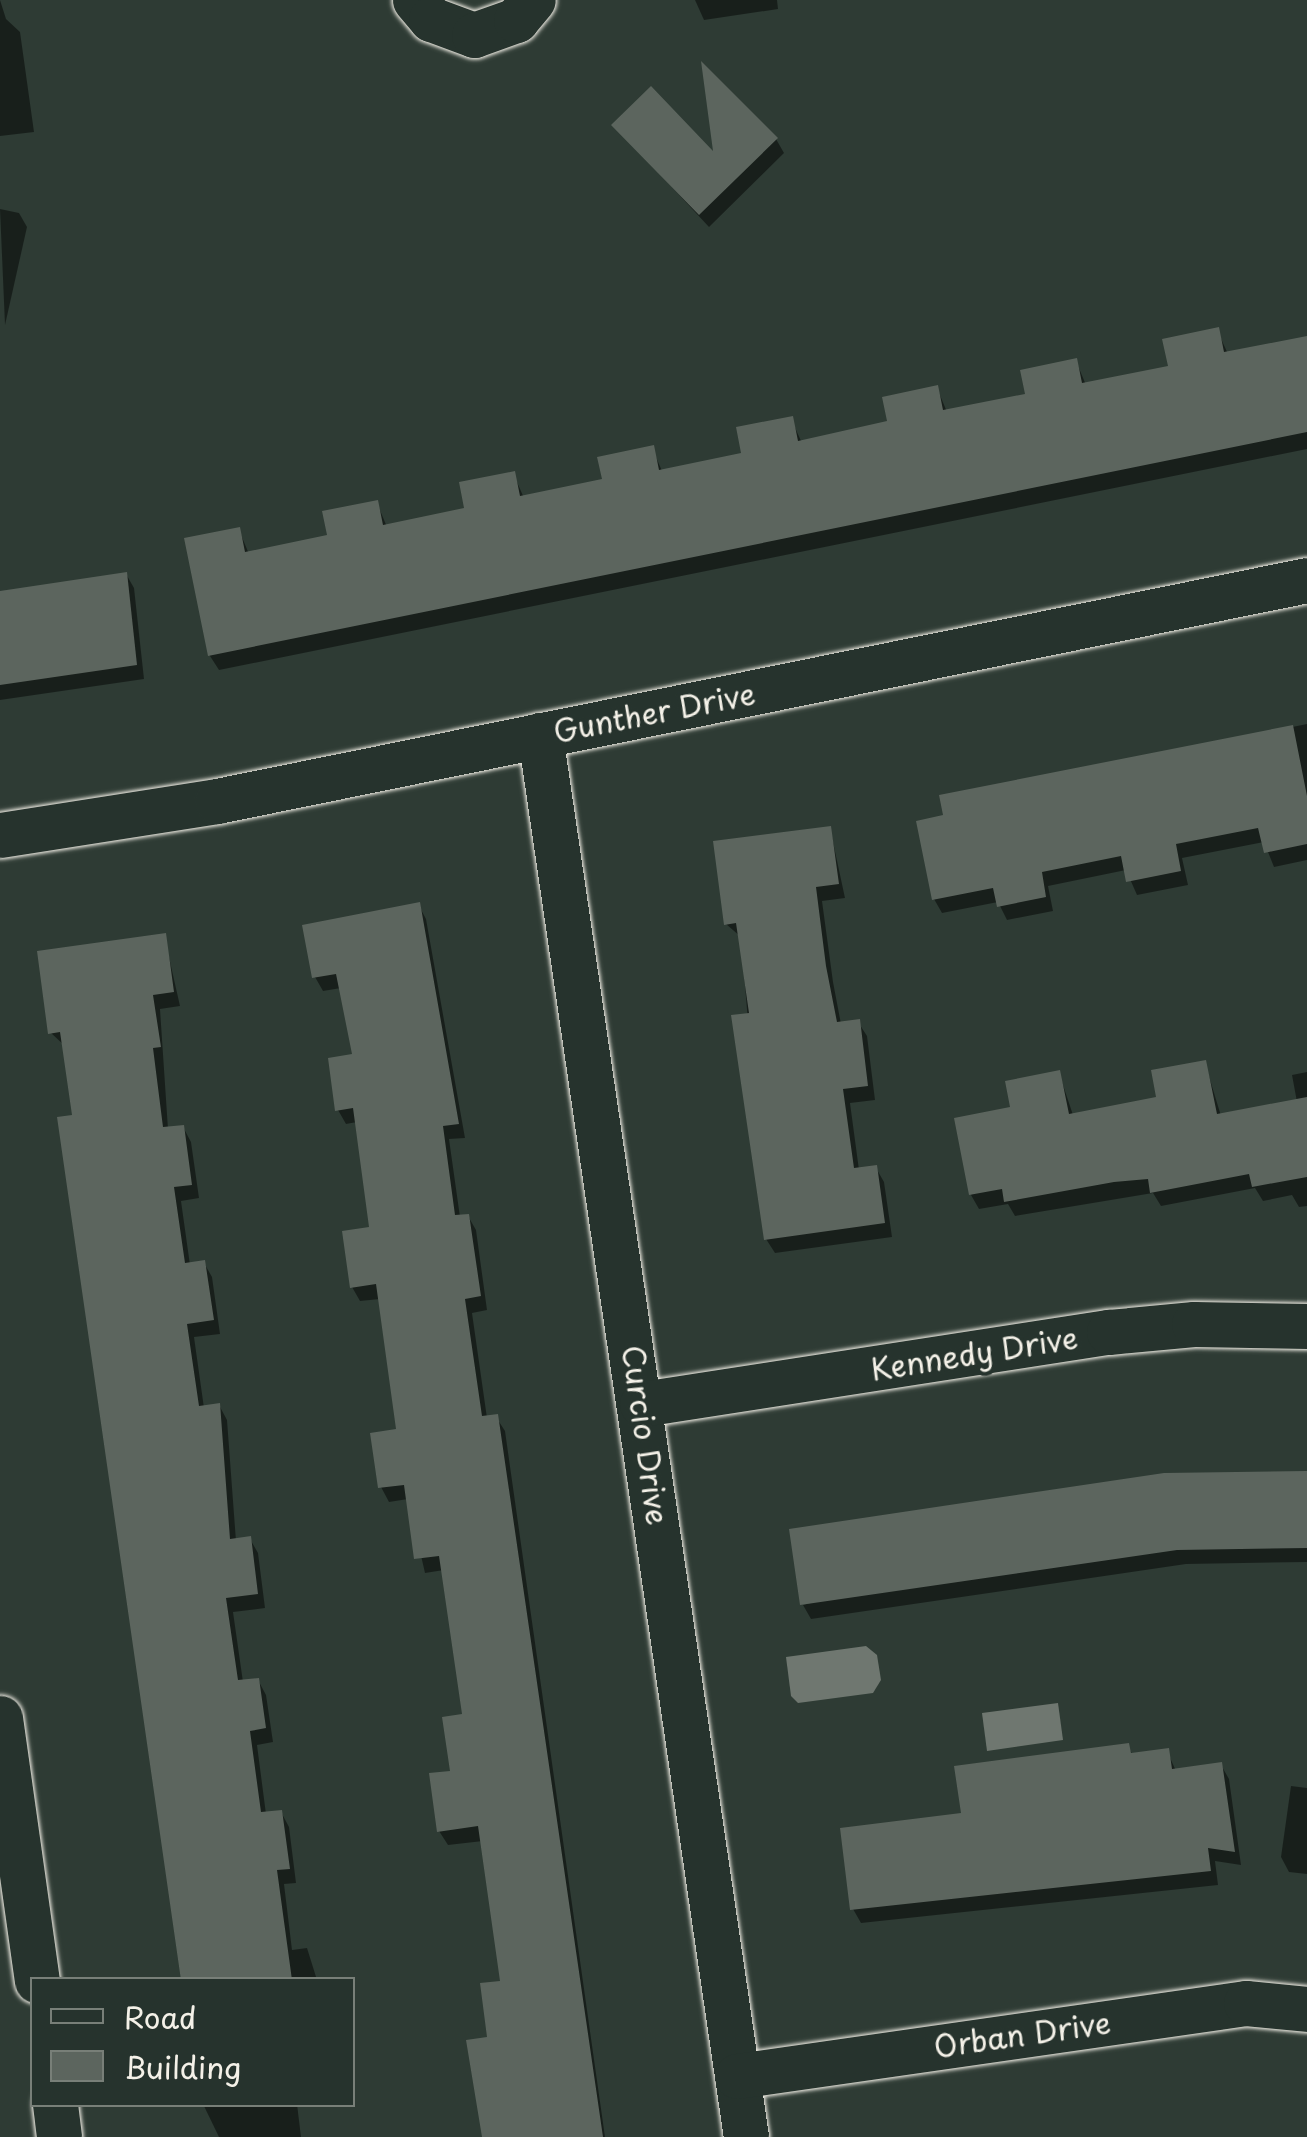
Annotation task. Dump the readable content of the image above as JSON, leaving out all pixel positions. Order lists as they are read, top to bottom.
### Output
{
  "streets": {
    "street": [
      "Gunther Drive",
      "Kennedy Drive",
      "Curcio Drive",
      "Orban Drive"
    ]
  },
  "crossings": [
    ["Gunther Drive", "Curcio Drive"],
    ["Kennedy Drive", "Curcio Drive"],
    ["Curcio Drive", "Orban Drive"]
  ],
  "legend": ["Road", "Building"]
}
